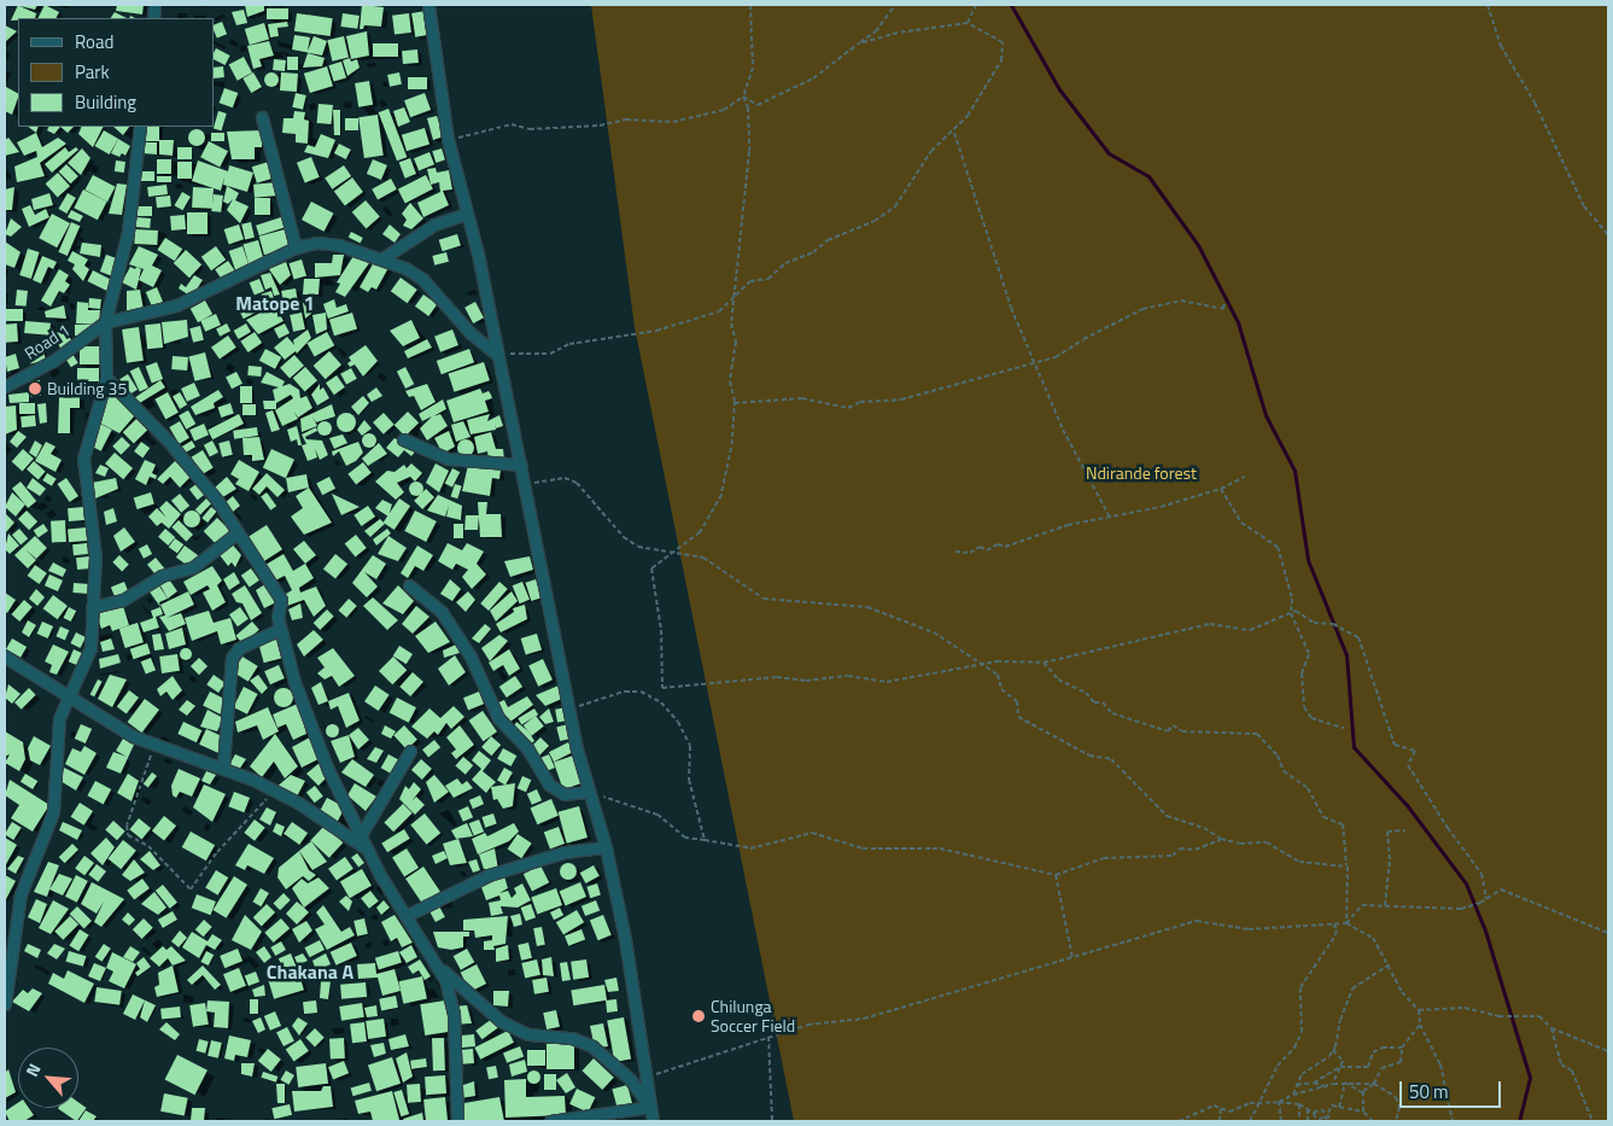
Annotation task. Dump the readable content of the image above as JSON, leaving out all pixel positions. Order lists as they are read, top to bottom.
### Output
{
  "streets": {
    "street": ["Road 1"]
  },
  "districts": ["Matope 1", "Chakana A"],
  "parks": ["Ndirande forest"],
  "places": ["Building 35", "Chilunga Soccer Field"],
  "legend": ["Road", "Park", "Building"],
  "scale_bar": "50 m",
  "north": "top left"
}
